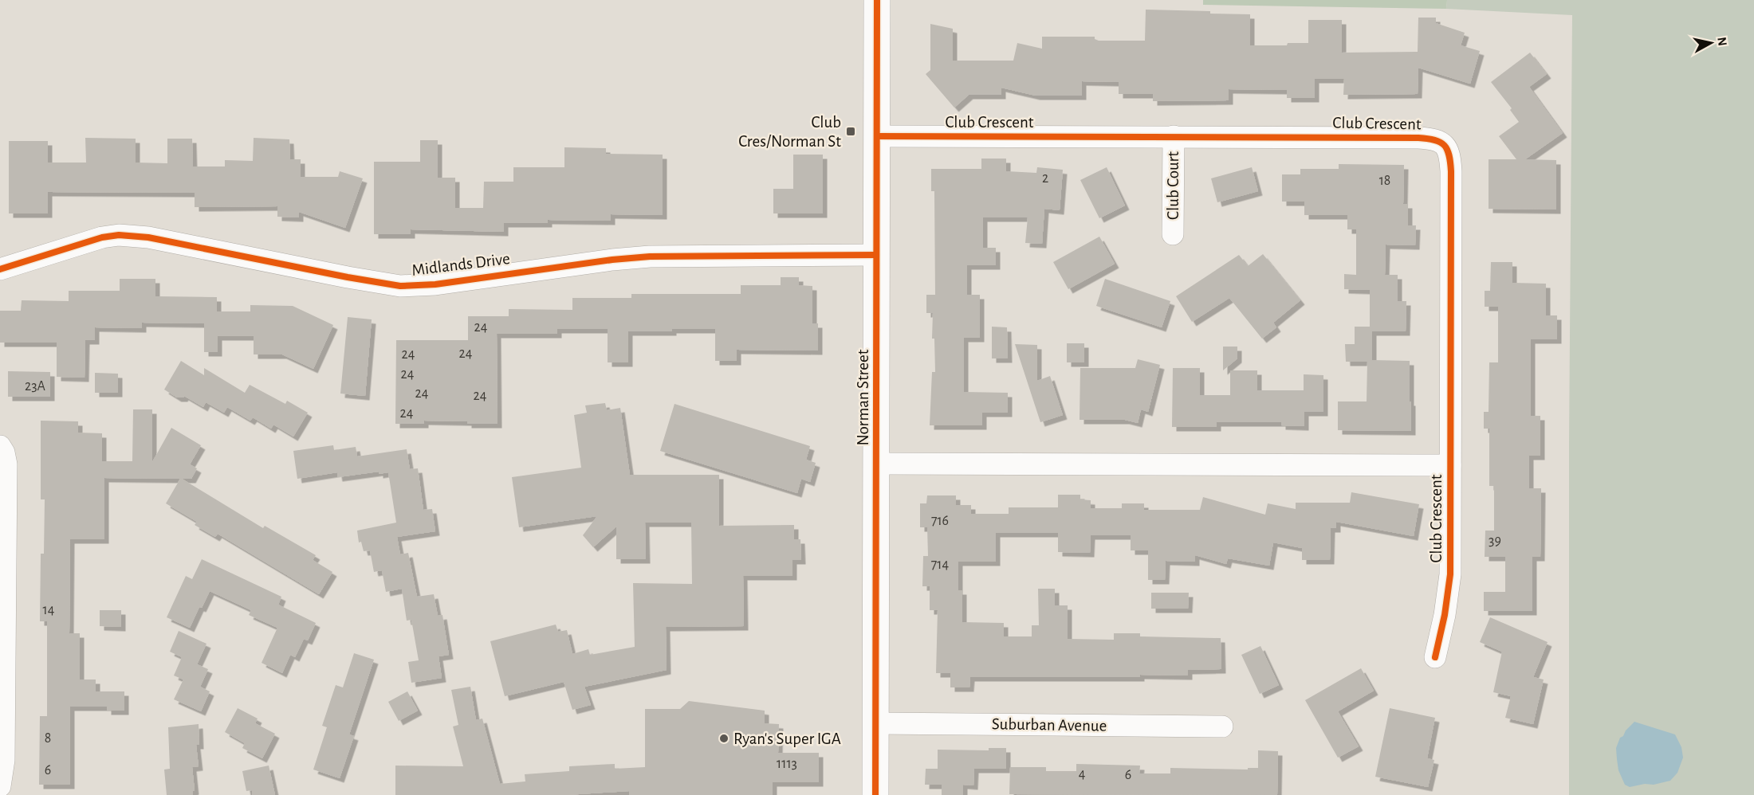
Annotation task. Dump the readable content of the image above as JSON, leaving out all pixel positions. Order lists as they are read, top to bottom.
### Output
{
  "streets": {
    "main road": ["Norman Street"],
    "street": [
      "Club Crescent",
      "Club Court",
      "Midlands Drive",
      "Suburban Avenue"
    ]
  },
  "crossings": [
    ["Club Crescent", "Club Court"],
    ["Club Crescent", "Norman Street"],
    ["Midlands Drive", "Norman Street"],
    ["Norman Street", "Suburban Avenue"]
  ],
  "places": {
    "transit": ["Club Cres/Norman St"],
    "other": ["Ryan's Super IGA"]
  },
  "house_numbers": [
    "2",
    "18",
    "24",
    "24",
    "24",
    "24",
    "23A",
    "24",
    "24",
    "24",
    "716",
    "39",
    "714",
    "14",
    "8",
    "1113",
    "6",
    "4",
    "6"
  ],
  "north": "right"
}
